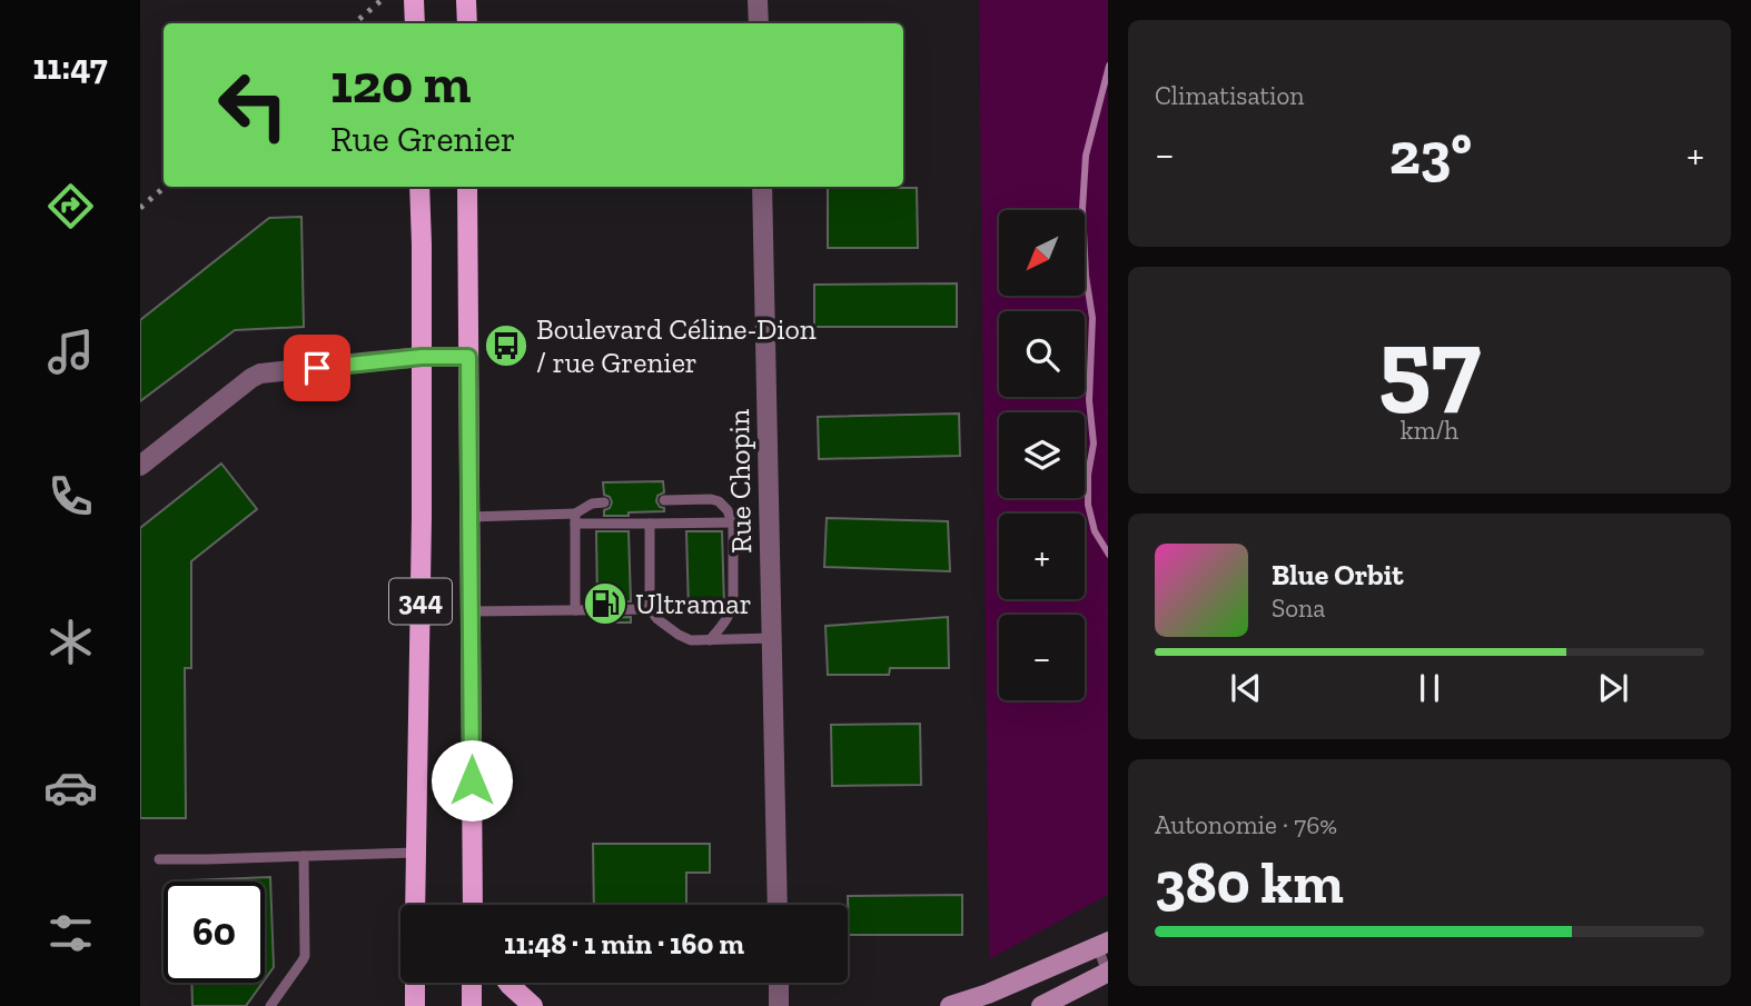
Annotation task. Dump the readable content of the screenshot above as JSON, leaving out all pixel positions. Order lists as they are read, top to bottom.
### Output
{
  "streets": {
    "main road": ["344"],
    "street": ["Rue Chopin"]
  },
  "places": {
    "bus stop": ["Boulevard Céline-Dion / rue Grenier"],
    "fuel station": ["Ultramar"]
  },
  "north": "bottom left",
  "page": {
    "tabs": "11:47",
    "tile": [
      "Climatisation",
      ["57", "km/h"],
      ["Autonomie · 76%", "380 km"]
    ],
    "turn": ["120 m", "Rue Grenier"],
    "heat": ["−", "23°", "+"],
    "map_buttons": ["+", "−"],
    "song": ["Blue Orbit", "Sona"],
    "limit": "60",
    "trip": "11:48 · 1 min · 160 m"
  }
}
